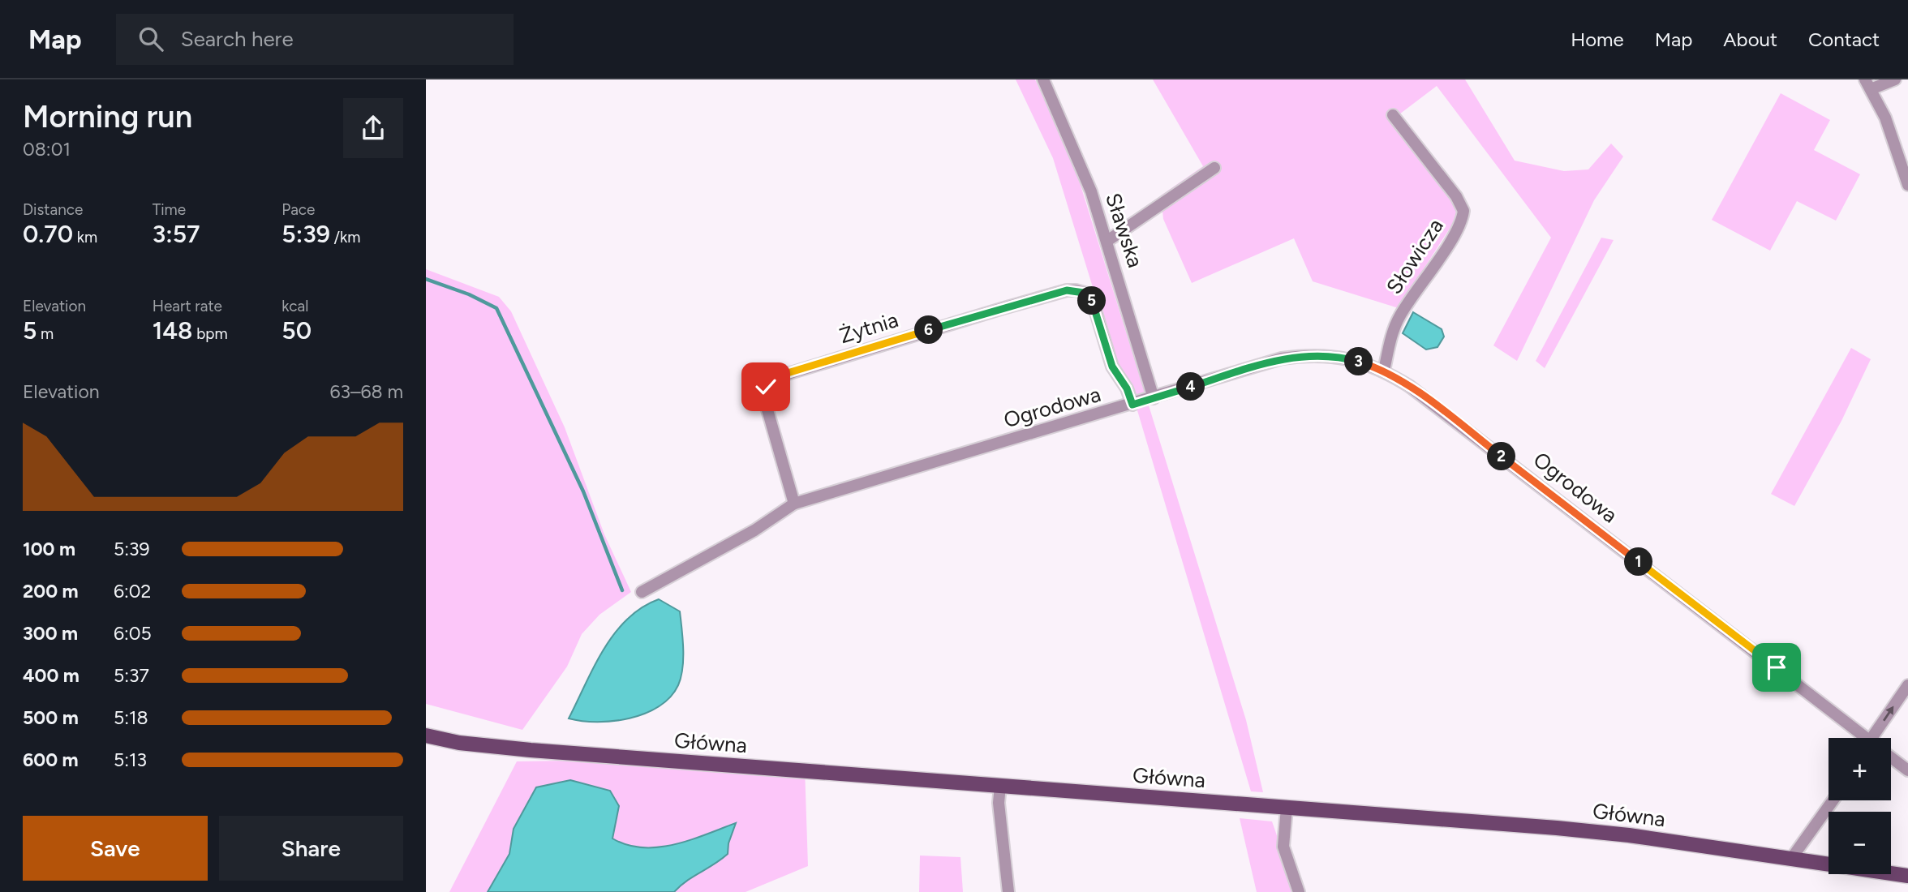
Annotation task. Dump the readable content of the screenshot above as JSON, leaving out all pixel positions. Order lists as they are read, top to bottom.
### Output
{
  "streets": {
    "main road": ["Główna"],
    "street": [
      "Sławska",
      "Słowicza",
      "Żytnia",
      "Ogrodowa"
    ]
  },
  "crossings": [
    ["Sławska", "Ogrodowa"],
    ["Słowicza", "Ogrodowa"],
    ["Żytnia", "Ogrodowa"]
  ],
  "page": {
    "header": "Map",
    "search": "Search here",
    "nav": [
      "Home",
      "Map",
      "About",
      "Contact"
    ],
    "heading": ["Morning run", "08:01"],
    "stats": [
      ["Distance", "0.70 km"],
      ["Time", "3:57"],
      ["Pace", "5:39 /km"],
      ["Elevation", "5 m"],
      ["Heart rate", "148 bpm"],
      ["kcal", "50"]
    ],
    "pins": [
      "5",
      "6",
      "3",
      "4",
      "2",
      "1"
    ],
    "chart": ["Elevation", "63–68 m"],
    "list": [
      {
        "name": "100 m",
        "note": "5:39"
      },
      {
        "name": "200 m",
        "note": "6:02"
      },
      {
        "name": "300 m",
        "note": "6:05"
      },
      {
        "name": "400 m",
        "note": "5:37"
      },
      {
        "name": "500 m",
        "note": "5:18"
      },
      {
        "name": "600 m",
        "note": "5:13"
      }
    ],
    "map_buttons": ["+", "−"],
    "buttons": ["Save", "Share"]
  }
}
